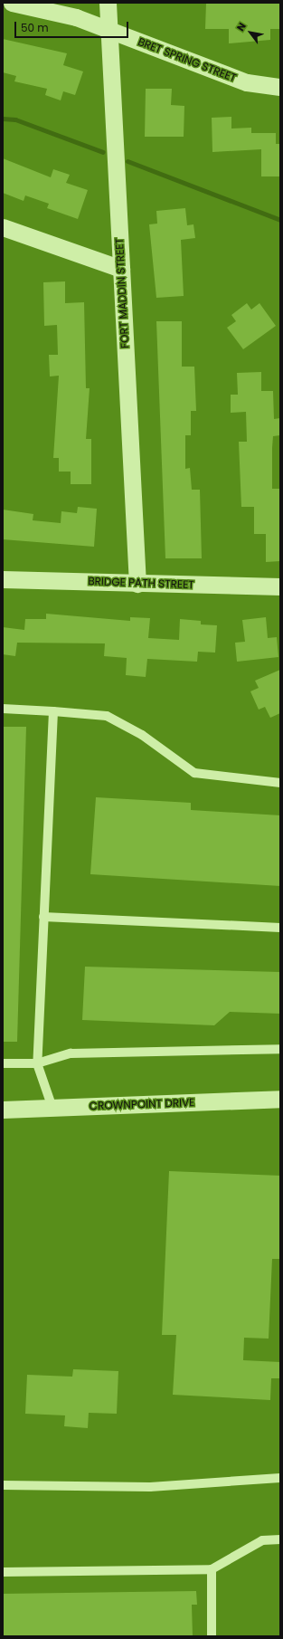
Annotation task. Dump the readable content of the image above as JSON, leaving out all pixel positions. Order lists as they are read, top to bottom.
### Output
{
  "streets": {
    "street": [
      "BRET SPRING STREET",
      "FORT MADDIN STREET",
      "BRIDGE PATH STREET",
      "CROWNPOINT DRIVE"
    ]
  },
  "crossings": [
    ["BRET SPRING STREET", "FORT MADDIN STREET"],
    ["FORT MADDIN STREET", "BRIDGE PATH STREET"]
  ],
  "scale_bar": "50 m",
  "north": "top left"
}
